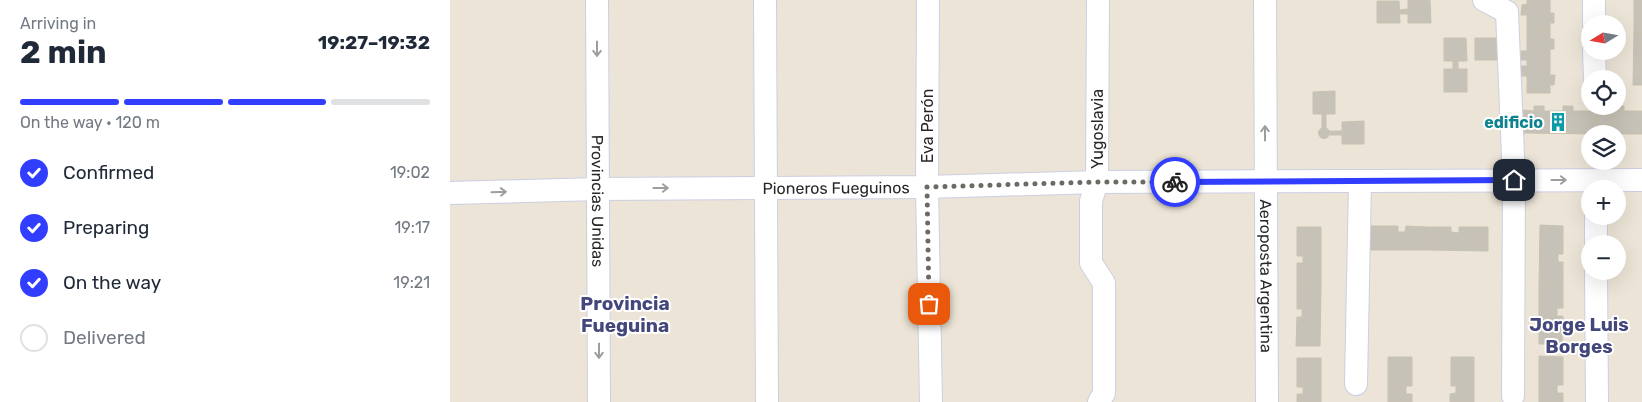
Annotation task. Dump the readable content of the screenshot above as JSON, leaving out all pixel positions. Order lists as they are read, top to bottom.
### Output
{
  "streets": {
    "street": [
      "Eva Perón",
      "Yugoslavia",
      "Pioneros Fueguinos",
      "Provincias Unidas",
      "Aeroposta Argentina"
    ]
  },
  "crossings": [
    ["Eva Perón", "Pioneros Fueguinos"],
    ["Yugoslavia", "Pioneros Fueguinos"],
    ["Pioneros Fueguinos", "Provincias Unidas"],
    ["Pioneros Fueguinos", "Aeroposta Argentina"]
  ],
  "one_way": ["Aeroposta Argentina"],
  "districts": ["Provincia Fueguina", "Jorge Luis Borges"],
  "places": {
    "building": ["edificio"]
  },
  "north": "left",
  "page": {
    "heading": ["2 min", "Arriving in", "19:27–19:32"],
    "map_buttons": ["+", "−"],
    "bar": "On the way · 120 m",
    "list": [
      ["Confirmed", "19:02"],
      ["Preparing", "19:17"],
      ["On the way", "19:21"],
      "Delivered"
    ]
  }
}
